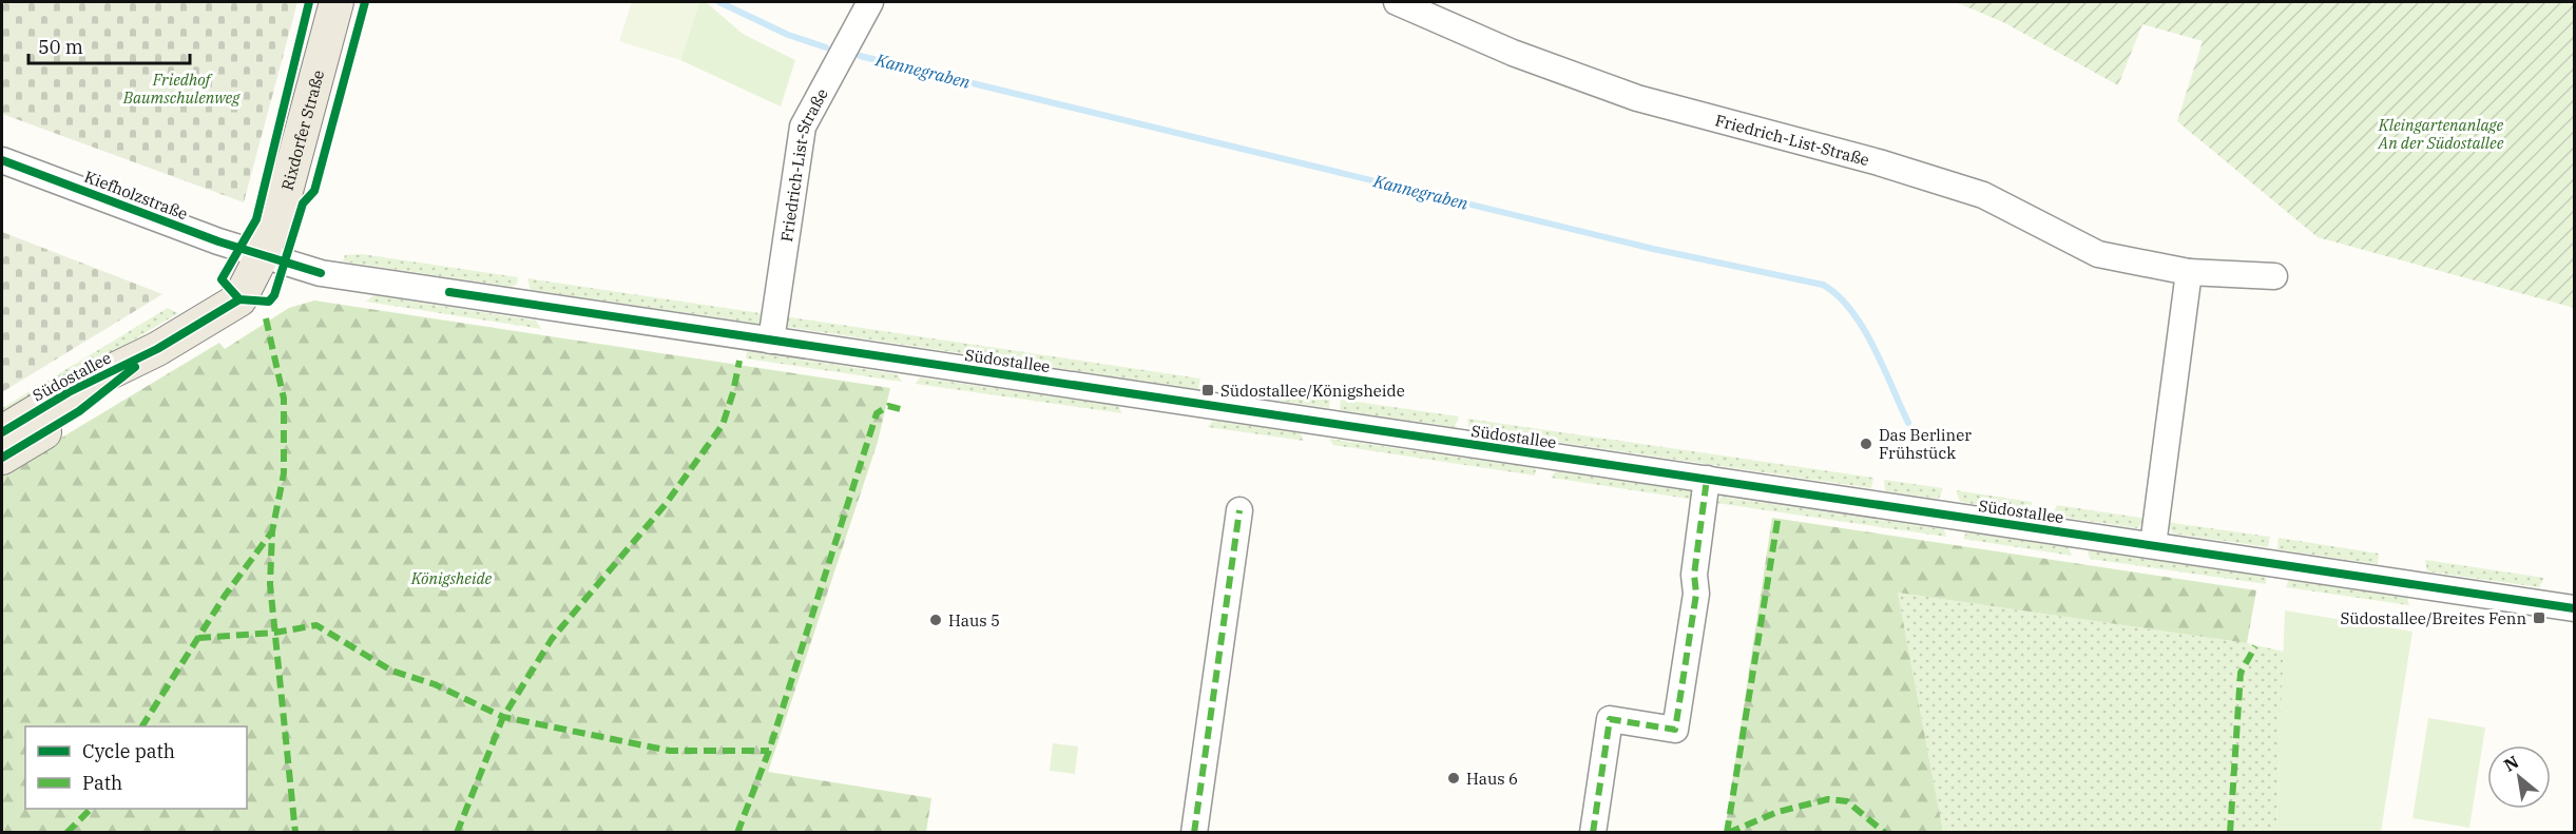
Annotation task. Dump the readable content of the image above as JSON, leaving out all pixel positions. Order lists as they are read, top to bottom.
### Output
{
  "streets": {
    "main road": ["Rixdorfer Straße", "Südostallee"],
    "street": ["Friedrich-List-Straße", "Kiefholzstraße"]
  },
  "crossings": [
    ["Rixdorfer Straße", "Kiefholzstraße"],
    ["Rixdorfer Straße", "Südostallee"],
    ["Friedrich-List-Straße", "Südostallee"],
    ["Kiefholzstraße", "Südostallee"]
  ],
  "water": ["Kannegraben"],
  "parks": ["Friedhof Baumschulenweg", "Kleingartenanlage An der Südostallee", "Königsheide"],
  "places": {
    "transit": ["Südostallee/Königsheide", "Südostallee/Breites Fenn"],
    "other": ["Das Berliner Frühstück", "Haus 5", "Haus 6"]
  },
  "legend": ["Cycle path", "Path"],
  "scale_bar": "50 m",
  "north": "top left"
}
